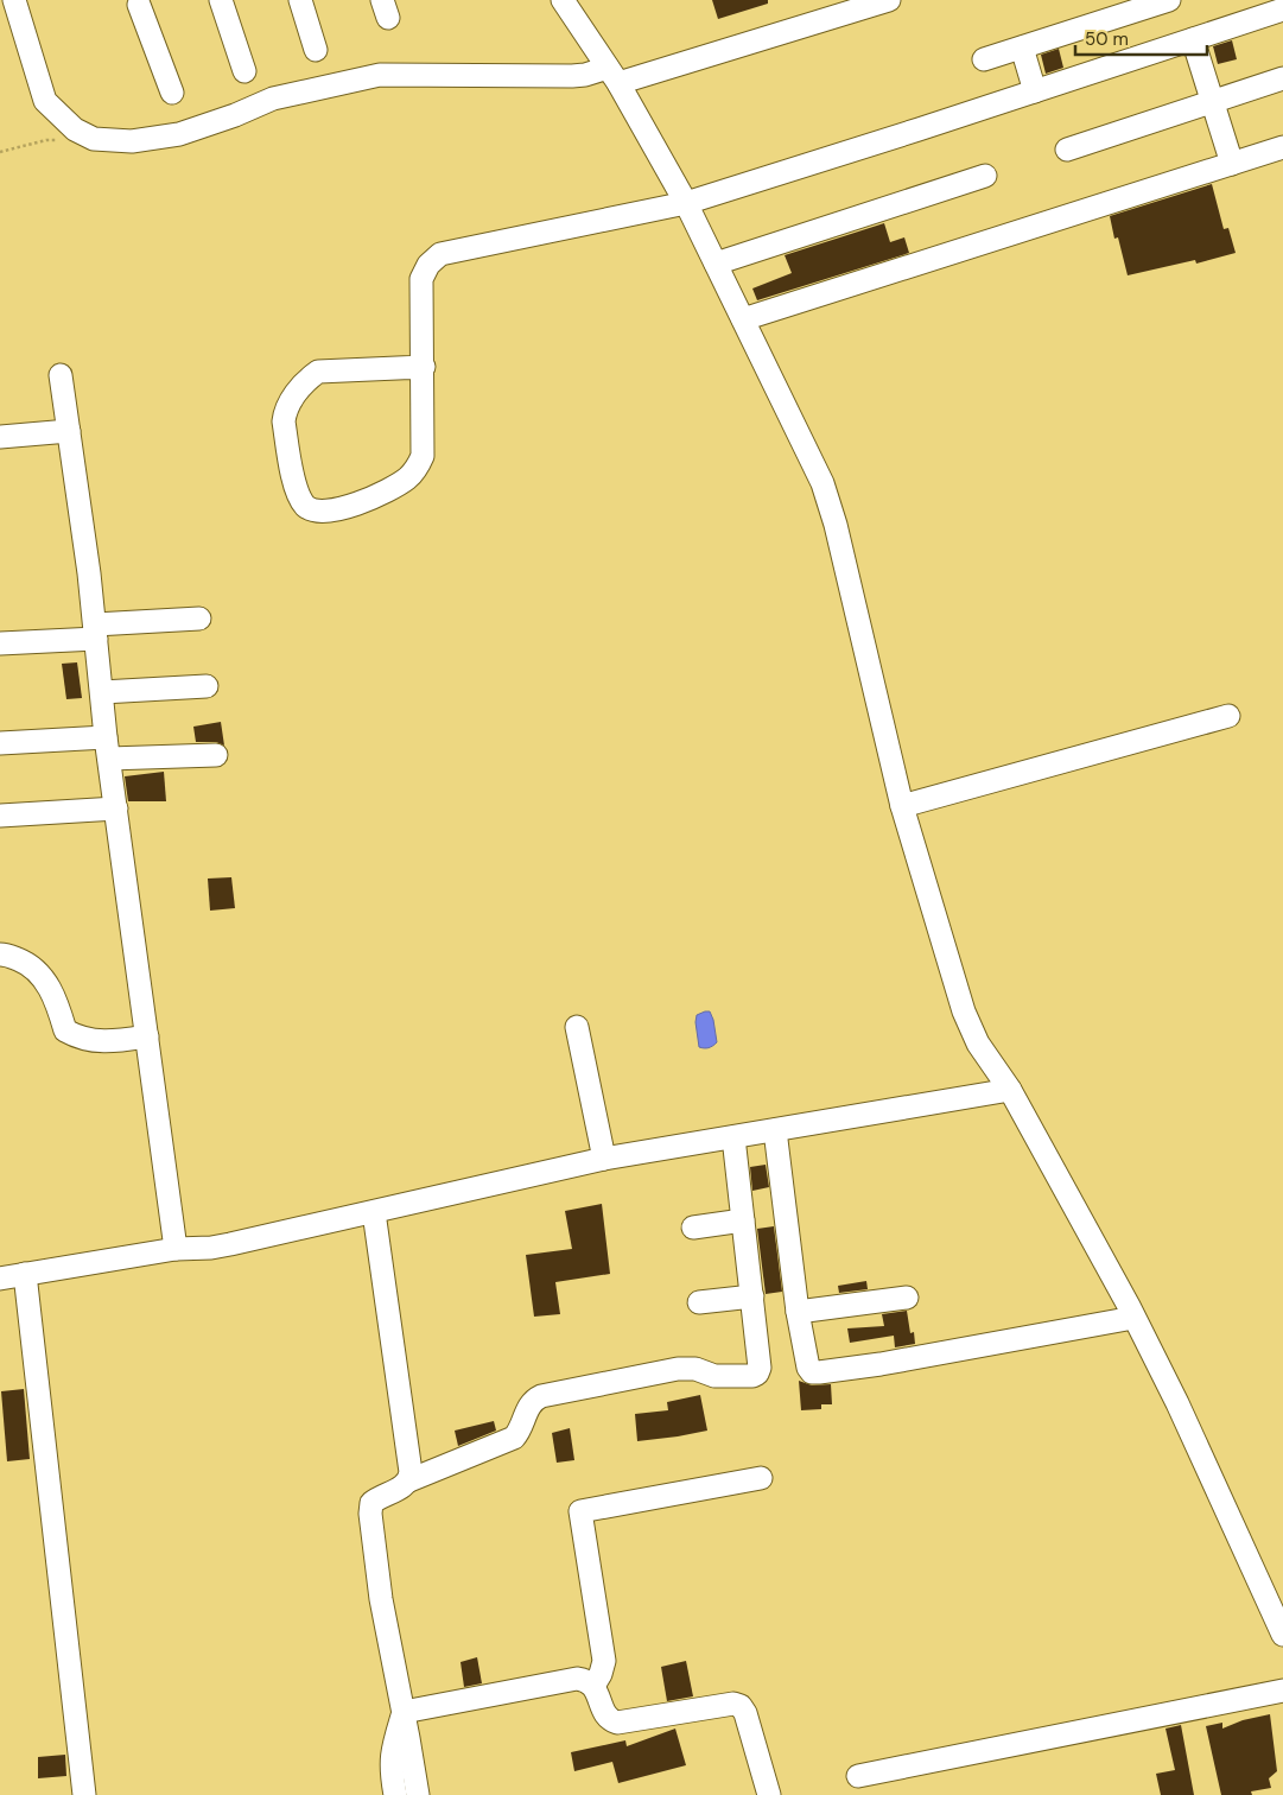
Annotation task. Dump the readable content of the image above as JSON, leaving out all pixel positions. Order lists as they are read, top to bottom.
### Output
{
  "scale_bar": "50 m"
}
